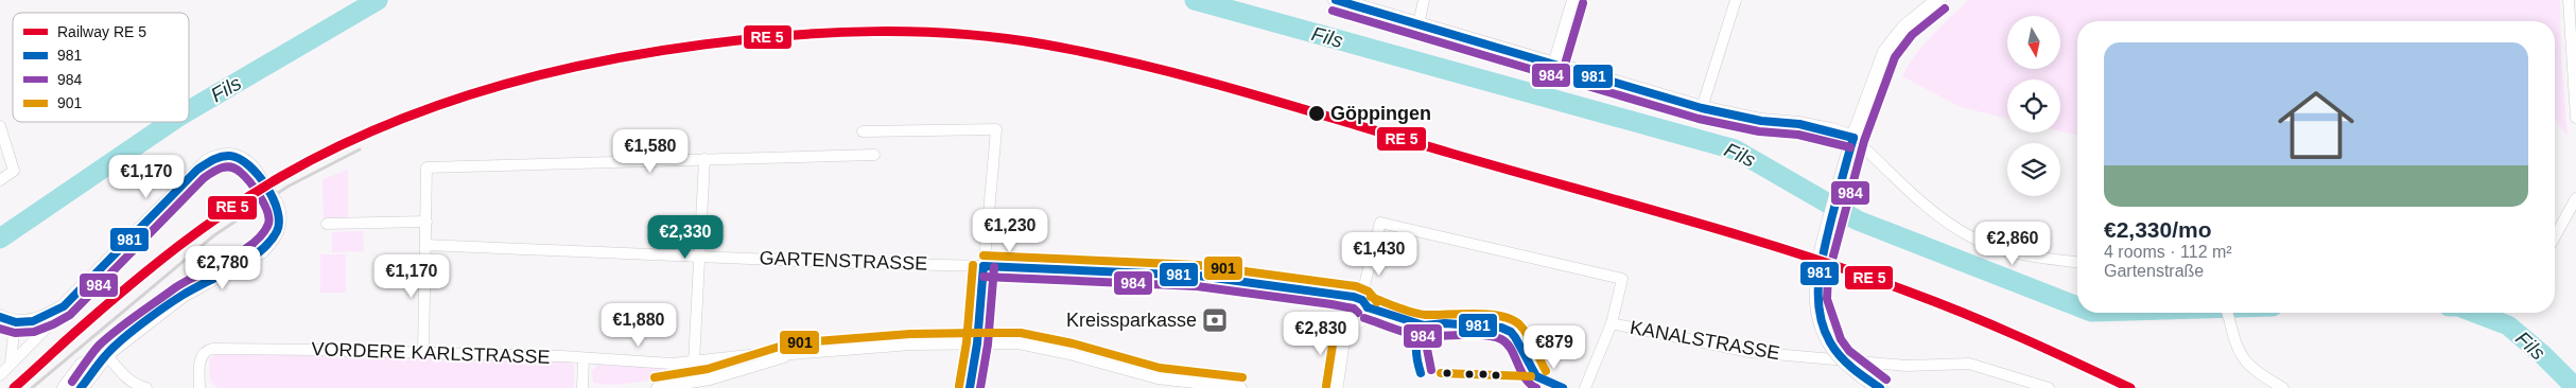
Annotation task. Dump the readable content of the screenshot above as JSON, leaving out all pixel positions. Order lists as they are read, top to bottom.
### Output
{
  "streets": {
    "street": ["GARTENSTRASSE", "KANALSTRASSE", "VORDERE KARLSTRASSE"]
  },
  "water": ["Fils"],
  "places": {
    "other": ["Göppingen"],
    "bank": ["Kreissparkasse"]
  },
  "lines": ["transit line 981", "transit line 984", "transit line 901"],
  "legend": [
    "Railway RE 5",
    "981",
    "984",
    "901"
  ],
  "north": "bottom",
  "page": {
    "list": [
      {
        "name": "€2,330/mo",
        "note": "4 rooms · 112 m² · Gartenstraße"
      }
    ],
    "price": [
      "€1,580",
      "€1,170",
      "€1,230",
      "€2,330",
      "€2,860",
      "€1,430",
      "€2,780",
      "€1,170",
      "€1,880",
      "€2,830",
      "€879"
    ]
  }
}
